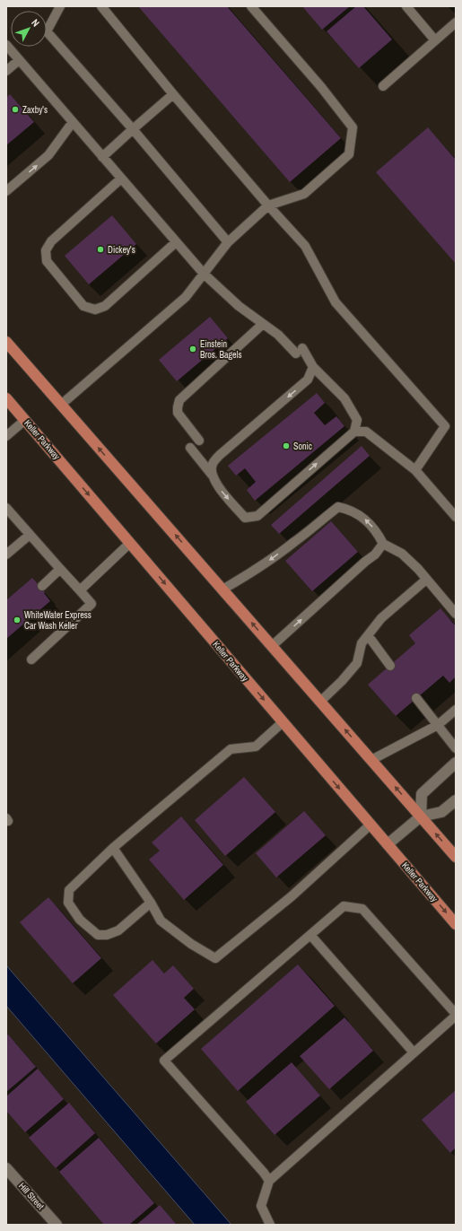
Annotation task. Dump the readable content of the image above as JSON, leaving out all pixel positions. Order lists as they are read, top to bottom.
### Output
{
  "streets": {
    "main road": ["Keller Parkway"],
    "street": ["Hill Street"]
  },
  "places": [
    "Zaxby's",
    "Dickey's",
    "Einstein Bros. Bagels",
    "Sonic",
    "WhiteWater Express Car Wash Keller"
  ],
  "north": "top right"
}
